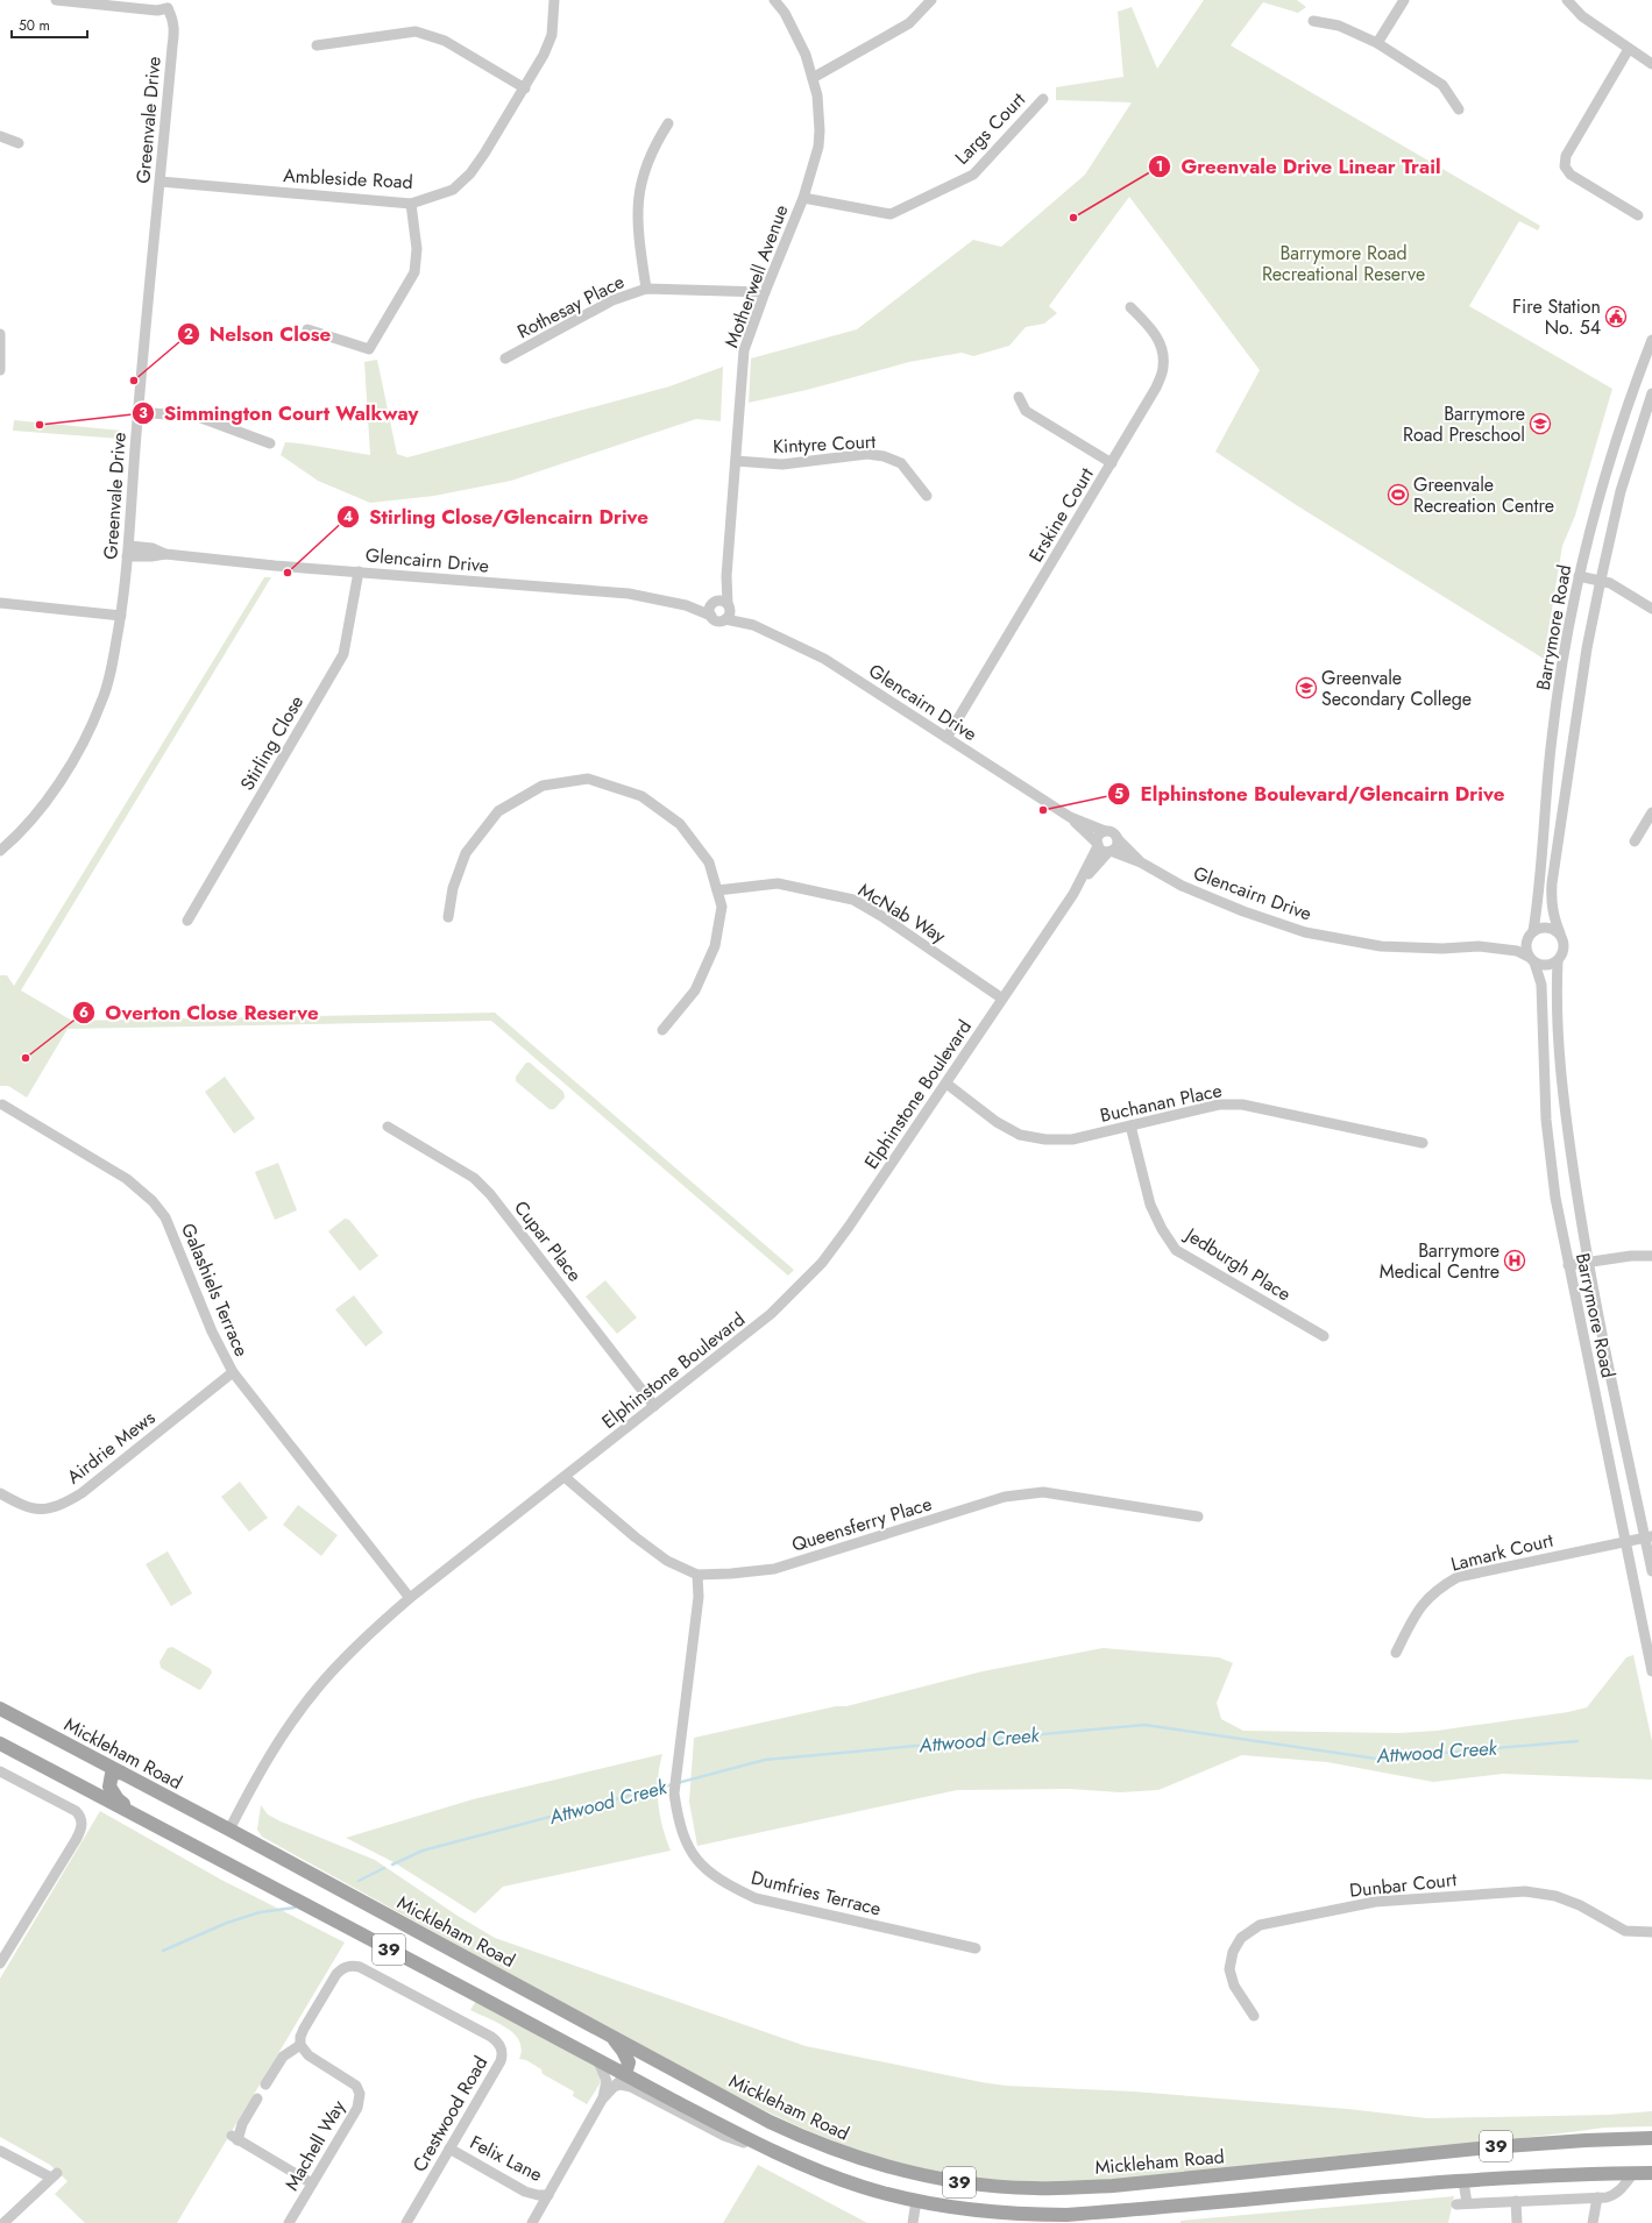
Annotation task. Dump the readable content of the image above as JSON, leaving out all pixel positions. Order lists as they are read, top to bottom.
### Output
{
  "streets": {
    "main road": ["Mickleham Road", "39"],
    "street": [
      "Greenvale Drive",
      "Largs Court",
      "Ambleside Road",
      "Motherwell Avenue",
      "Rothesay Place",
      "Kintyre Court",
      "Erskine Court",
      "Glencairn Drive",
      "Barrymore Road",
      "Stirling Close",
      "McNab Way",
      "Elphinstone Boulevard",
      "Buchanan Place",
      "Cupar Place",
      "Jedburgh Place",
      "Galashiels Terrace",
      "Airdrie Mews",
      "Queensferry Place",
      "Lamark Court",
      "Dunbar Court",
      "Dumfries Terrace",
      "Crestwood Road",
      "Machell Way",
      "Felix Lane"
    ]
  },
  "crossings": [
    ["Greenvale Drive", "Ambleside Road"],
    ["Greenvale Drive", "Glencairn Drive"],
    ["Largs Court", "Motherwell Avenue"],
    ["Motherwell Avenue", "Rothesay Place"],
    ["Motherwell Avenue", "Kintyre Court"],
    ["Motherwell Avenue", "Glencairn Drive"],
    ["Erskine Court", "Glencairn Drive"],
    ["Glencairn Drive", "Barrymore Road"],
    ["Glencairn Drive", "Stirling Close"],
    ["Glencairn Drive", "Elphinstone Boulevard"],
    ["Barrymore Road", "Lamark Court"],
    ["McNab Way", "Elphinstone Boulevard"],
    ["Elphinstone Boulevard", "Buchanan Place"],
    ["Elphinstone Boulevard", "Cupar Place"],
    ["Elphinstone Boulevard", "Galashiels Terrace"],
    ["Elphinstone Boulevard", "Queensferry Place"],
    ["Elphinstone Boulevard", "Mickleham Road"],
    ["Buchanan Place", "Jedburgh Place"],
    ["Galashiels Terrace", "Airdrie Mews"],
    ["Queensferry Place", "Dumfries Terrace"],
    ["Crestwood Road", "Machell Way"],
    ["Crestwood Road", "Felix Lane"]
  ],
  "water": ["Attwood Creek"],
  "parks": ["Barrymore Road Recreational Reserve"],
  "places": {
    "other": [
      "Greenvale Drive Linear Trail",
      "Nelson Close",
      "Simmington Court Walkway",
      "Stirling Close/Glencairn Drive",
      "Elphinstone Boulevard/Glencairn Drive",
      "Overton Close Reserve"
    ],
    "public building": ["Fire Station No. 54"],
    "school or university": ["Barrymore Road Preschool", "Greenvale Secondary College"],
    "sports": ["Greenvale Recreation Centre"],
    "hospital": ["Barrymore Medical Centre"]
  },
  "scale_bar": "50 m"
}
